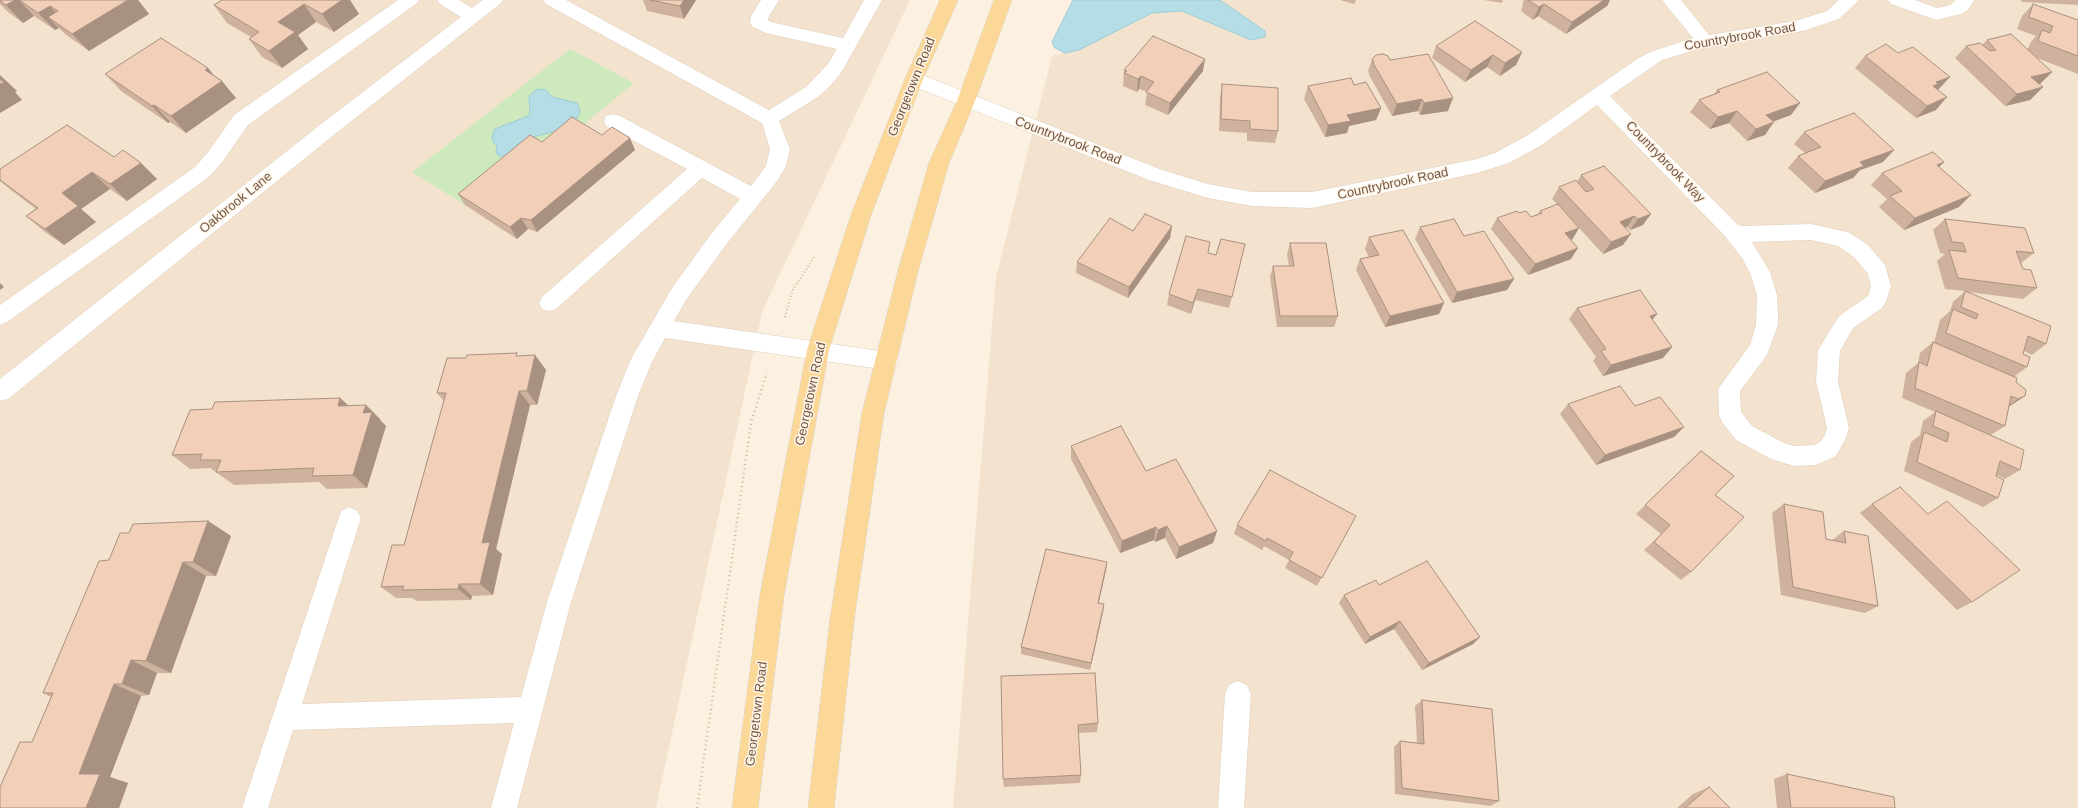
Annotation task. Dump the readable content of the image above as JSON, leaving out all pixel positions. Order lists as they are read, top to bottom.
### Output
{
  "streets": {
    "main road": ["Georgetown Road"],
    "street": ["Countrybrook Road", "Countrybrook Way", "Oakbrook Lane"]
  },
  "crossings": [
    ["Countrybrook Road", "Georgetown Road"],
    ["Countrybrook Road", "Countrybrook Way"]
  ]
}
